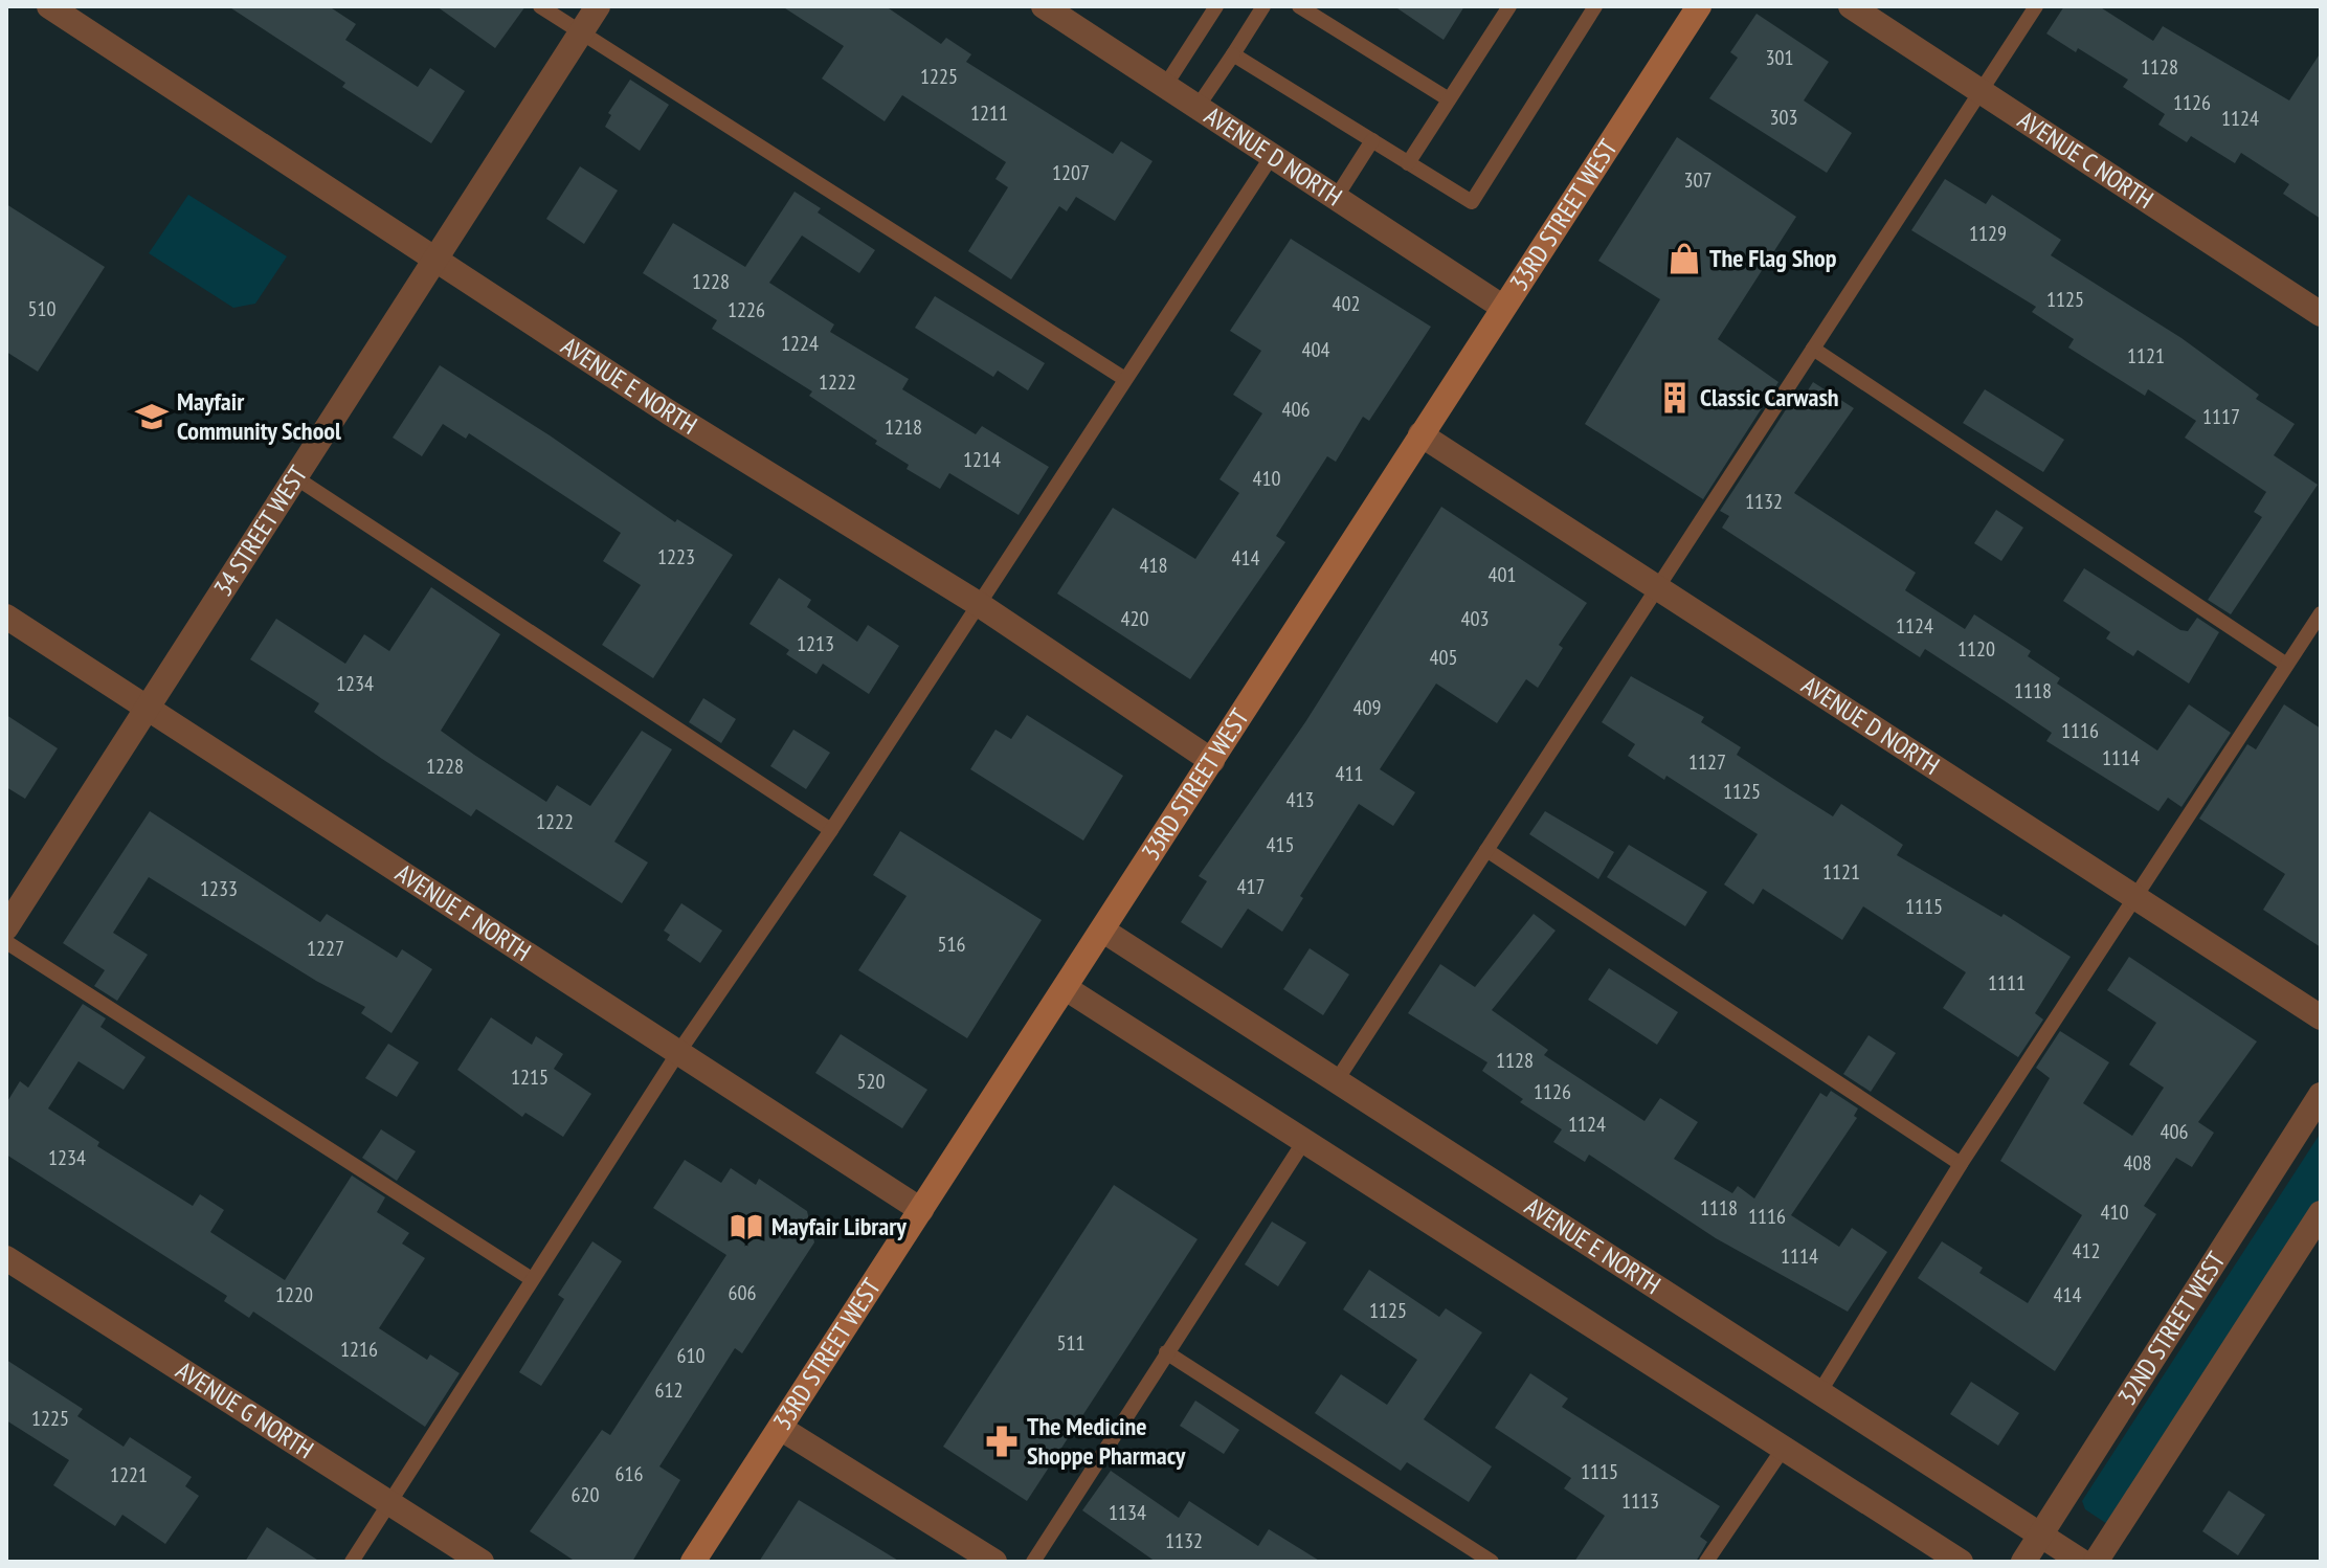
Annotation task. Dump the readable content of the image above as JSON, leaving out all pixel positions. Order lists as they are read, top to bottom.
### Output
{
  "streets": {
    "main road": ["33RD STREET WEST"],
    "street": [
      "AVENUE D NORTH",
      "AVENUE C NORTH",
      "AVENUE E NORTH",
      "34 STREET WEST",
      "AVENUE F NORTH",
      "32ND STREET WEST",
      "AVENUE G NORTH"
    ]
  },
  "crossings": [
    ["AVENUE D NORTH", "33RD STREET WEST"],
    ["33RD STREET WEST", "AVENUE E NORTH"],
    ["33RD STREET WEST", "AVENUE F NORTH"],
    ["AVENUE E NORTH", "34 STREET WEST"],
    ["AVENUE E NORTH", "32ND STREET WEST"],
    ["34 STREET WEST", "AVENUE F NORTH"]
  ],
  "places": {
    "shop": ["The Flag Shop"],
    "building": ["Classic Carwash"],
    "school or university": ["Mayfair Community School"],
    "library": ["Mayfair Library"],
    "pharmacy": ["The Medicine Shoppe Pharmacy"]
  },
  "house_numbers": [
    "301",
    "1128",
    "1225",
    "1126",
    "1211",
    "303",
    "1124",
    "1207",
    "307",
    "1129",
    "1228",
    "1125",
    "402",
    "510",
    "1226",
    "1224",
    "404",
    "1121",
    "1222",
    "406",
    "1117",
    "1218",
    "1214",
    "410",
    "1132",
    "1223",
    "414",
    "418",
    "401",
    "420",
    "403",
    "1124",
    "1213",
    "1120",
    "405",
    "1234",
    "1118",
    "409",
    "1116",
    "1114",
    "1127",
    "1228",
    "411",
    "1125",
    "413",
    "1222",
    "415",
    "1121",
    "417",
    "1233",
    "1115",
    "516",
    "1227",
    "1111",
    "1128",
    "1215",
    "520",
    "1126",
    "1124",
    "406",
    "1234",
    "408",
    "1118",
    "410",
    "1116",
    "412",
    "1114",
    "606",
    "1220",
    "414",
    "1125",
    "511",
    "1216",
    "610",
    "612",
    "1225",
    "1115",
    "616",
    "1221",
    "620",
    "1113",
    "1134",
    "1132"
  ]
}
